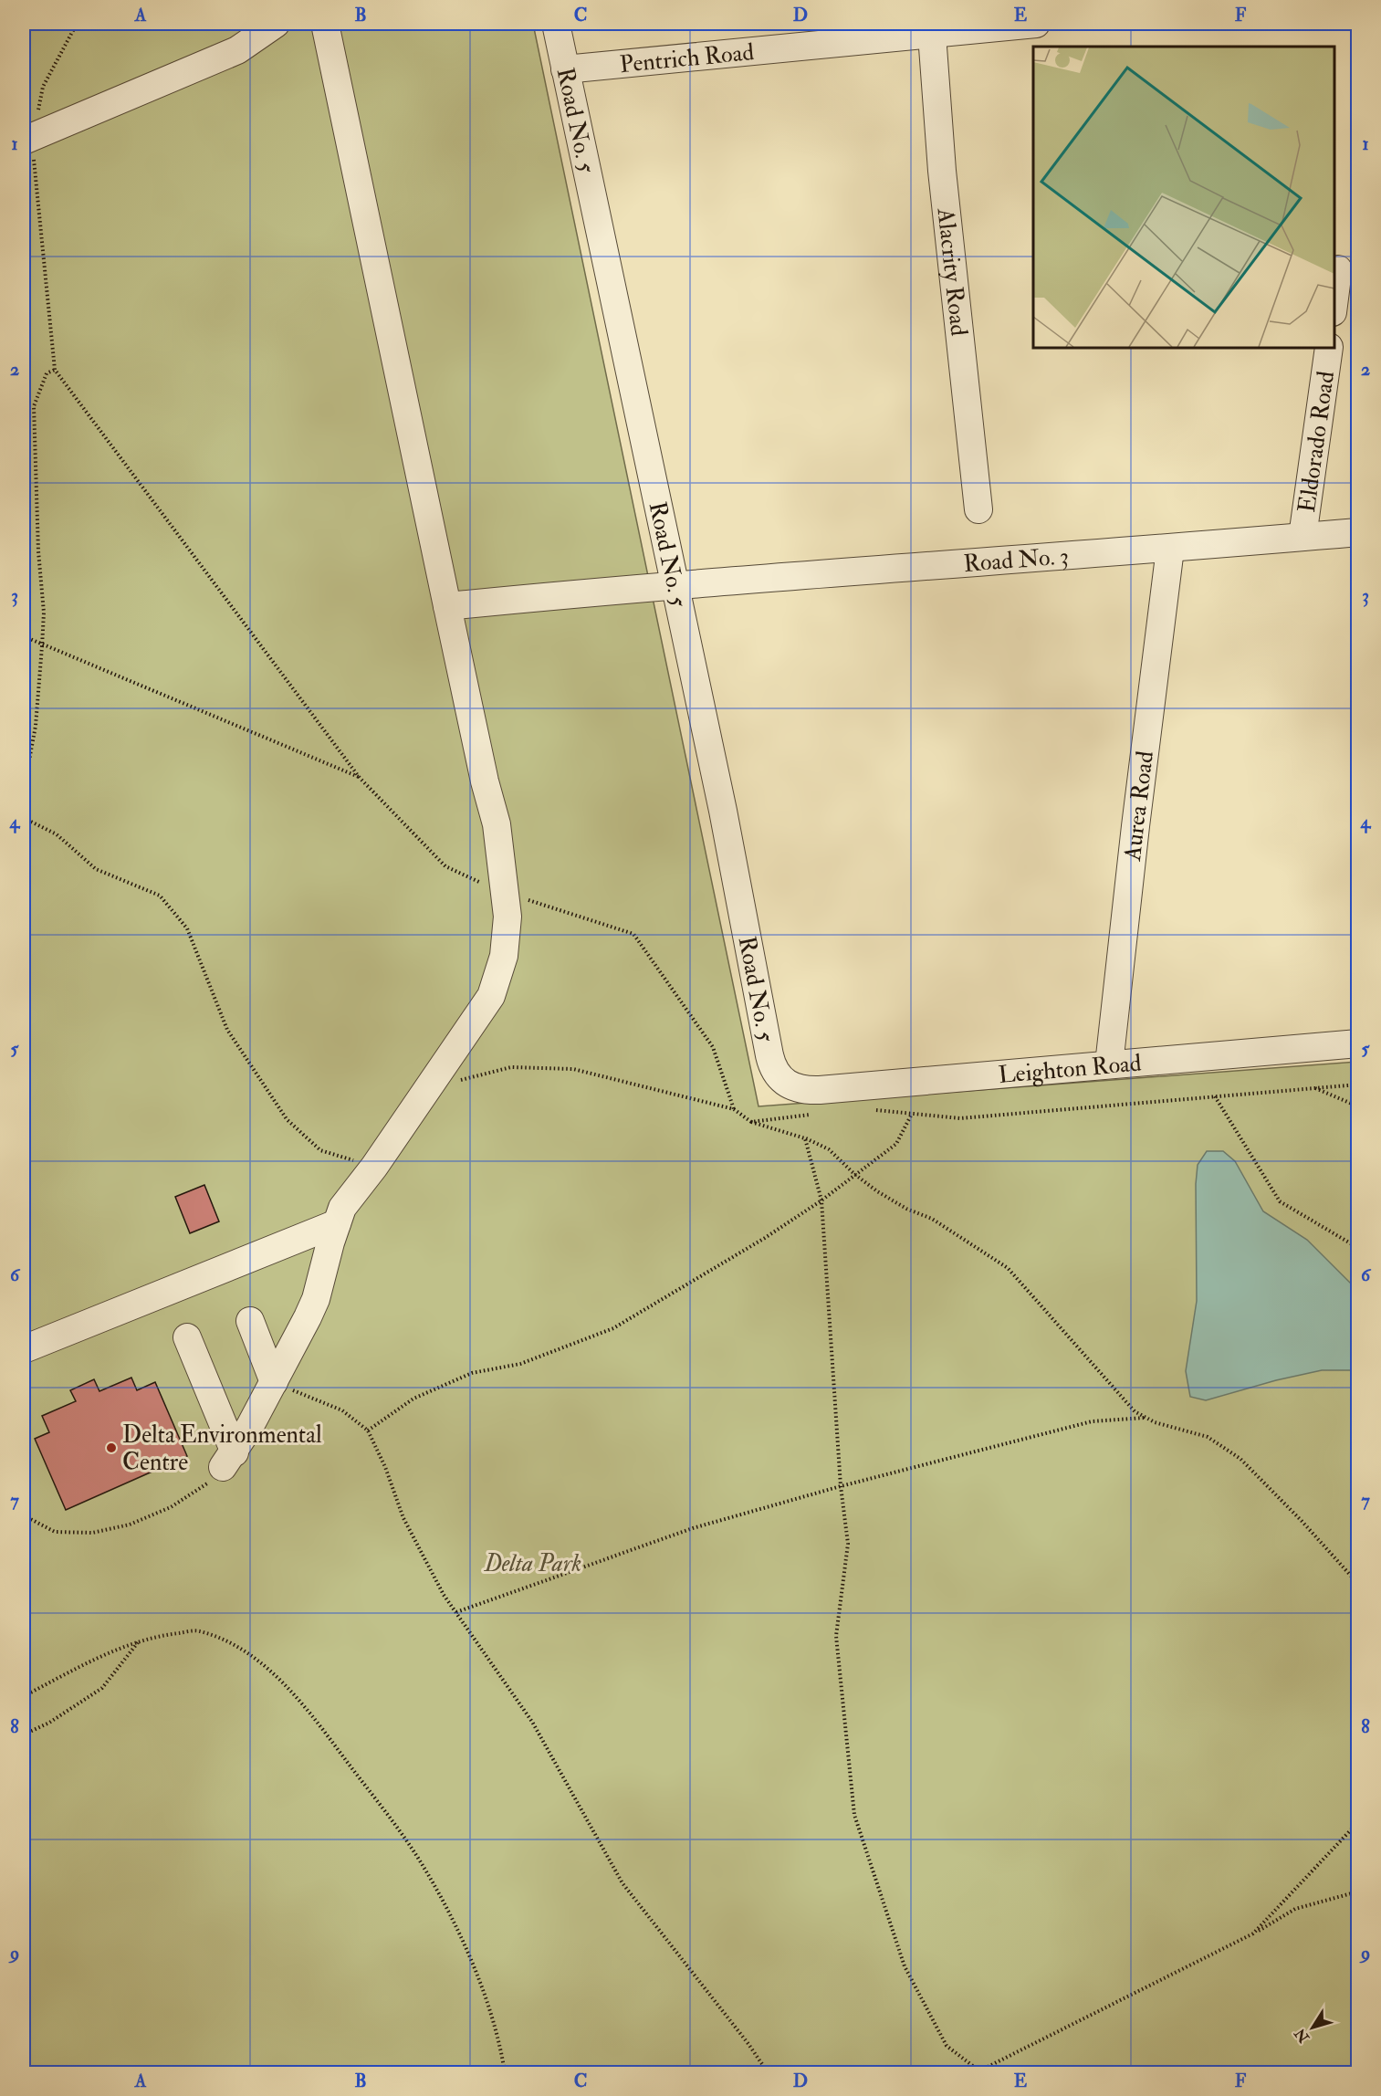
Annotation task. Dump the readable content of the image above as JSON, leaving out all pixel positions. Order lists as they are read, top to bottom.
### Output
{
  "streets": {
    "street": [
      "Pentrich Road",
      "Road No. 5",
      "Alacrity Road",
      "Eldorado Road",
      "Road No. 3",
      "Aurea Road",
      "Leighton Road"
    ]
  },
  "crossings": [
    ["Pentrich Road", "Road No. 5"],
    ["Pentrich Road", "Alacrity Road"],
    ["Road No. 5", "Road No. 3"],
    ["Road No. 5", "Leighton Road"],
    ["Eldorado Road", "Road No. 3"],
    ["Road No. 3", "Aurea Road"],
    ["Aurea Road", "Leighton Road"]
  ],
  "parks": ["Delta Park"],
  "places": ["Delta Environmental Centre"],
  "north": "bottom left",
  "grid": {
    "columns": [
      "A",
      "B",
      "C",
      "D",
      "E",
      "F"
    ],
    "rows": [
      "1",
      "2",
      "3",
      "4",
      "5",
      "6",
      "7",
      "8",
      "9"
    ]
  }
}
